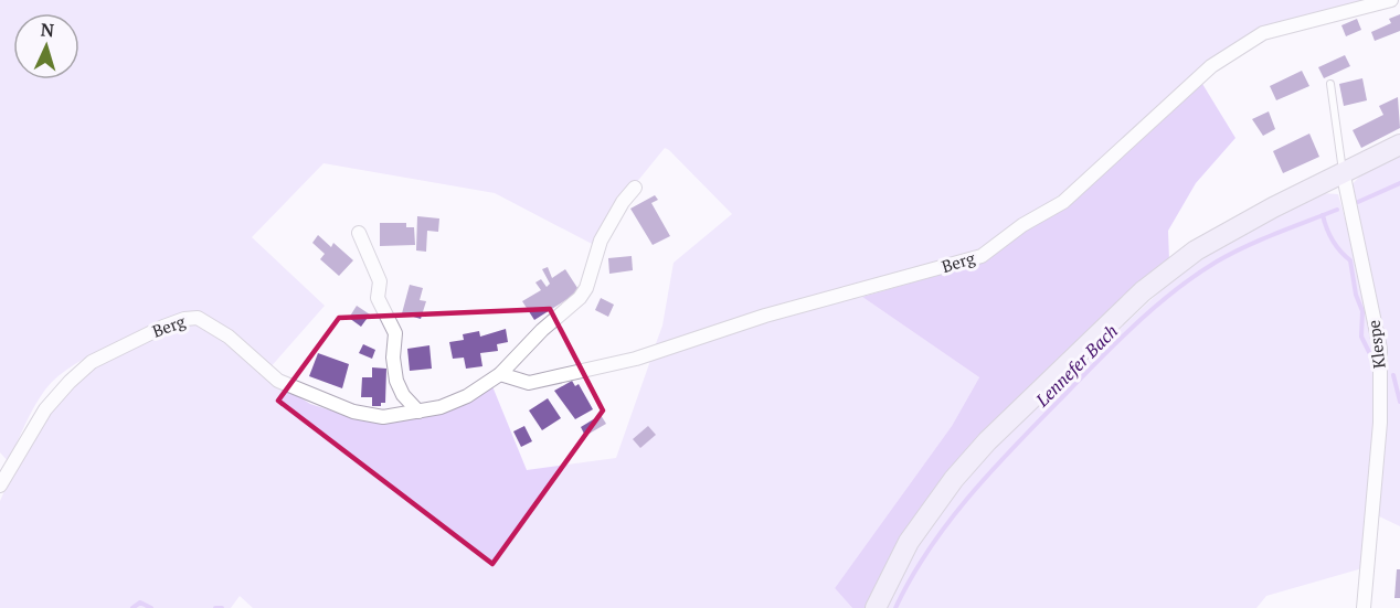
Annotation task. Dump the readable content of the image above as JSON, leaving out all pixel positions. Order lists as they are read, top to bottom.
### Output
{
  "streets": {
    "street": ["Berg", "Klespe"]
  },
  "water": ["Lennefer Bach"],
  "north": "top"
}
